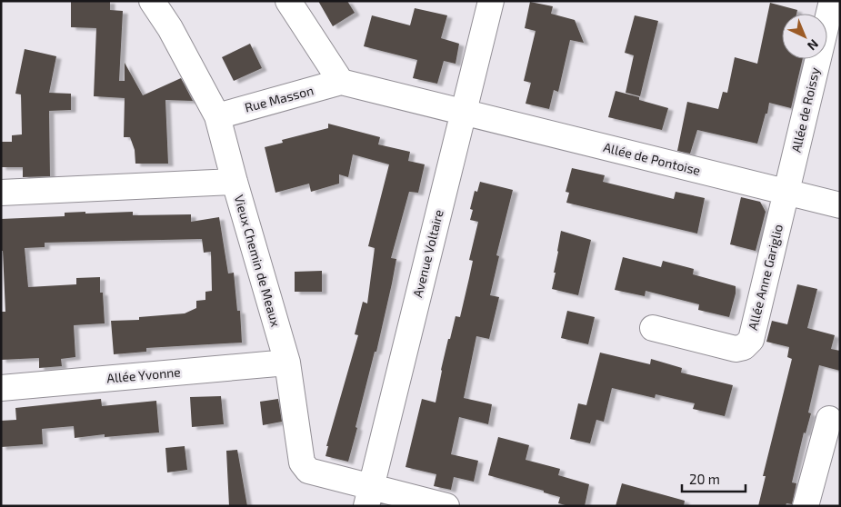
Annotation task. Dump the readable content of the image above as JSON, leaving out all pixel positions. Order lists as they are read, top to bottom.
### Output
{
  "streets": {
    "street": [
      "Rue Masson",
      "Allée de Roissy",
      "Allée de Pontoise",
      "Avenue Voltaire",
      "Vieux Chemin de Meaux",
      "Allée Anne Gariglio",
      "Allée Yvonne"
    ]
  },
  "crossings": [
    ["Rue Masson", "Allée de Pontoise"],
    ["Rue Masson", "Avenue Voltaire"],
    ["Rue Masson", "Vieux Chemin de Meaux"],
    ["Allée de Roissy", "Allée de Pontoise"],
    ["Allée de Roissy", "Allée Anne Gariglio"],
    ["Allée de Pontoise", "Avenue Voltaire"],
    ["Allée de Pontoise", "Allée Anne Gariglio"],
    ["Avenue Voltaire", "Vieux Chemin de Meaux"],
    ["Vieux Chemin de Meaux", "Allée Yvonne"]
  ],
  "scale_bar": "20 m",
  "north": "bottom right"
}
